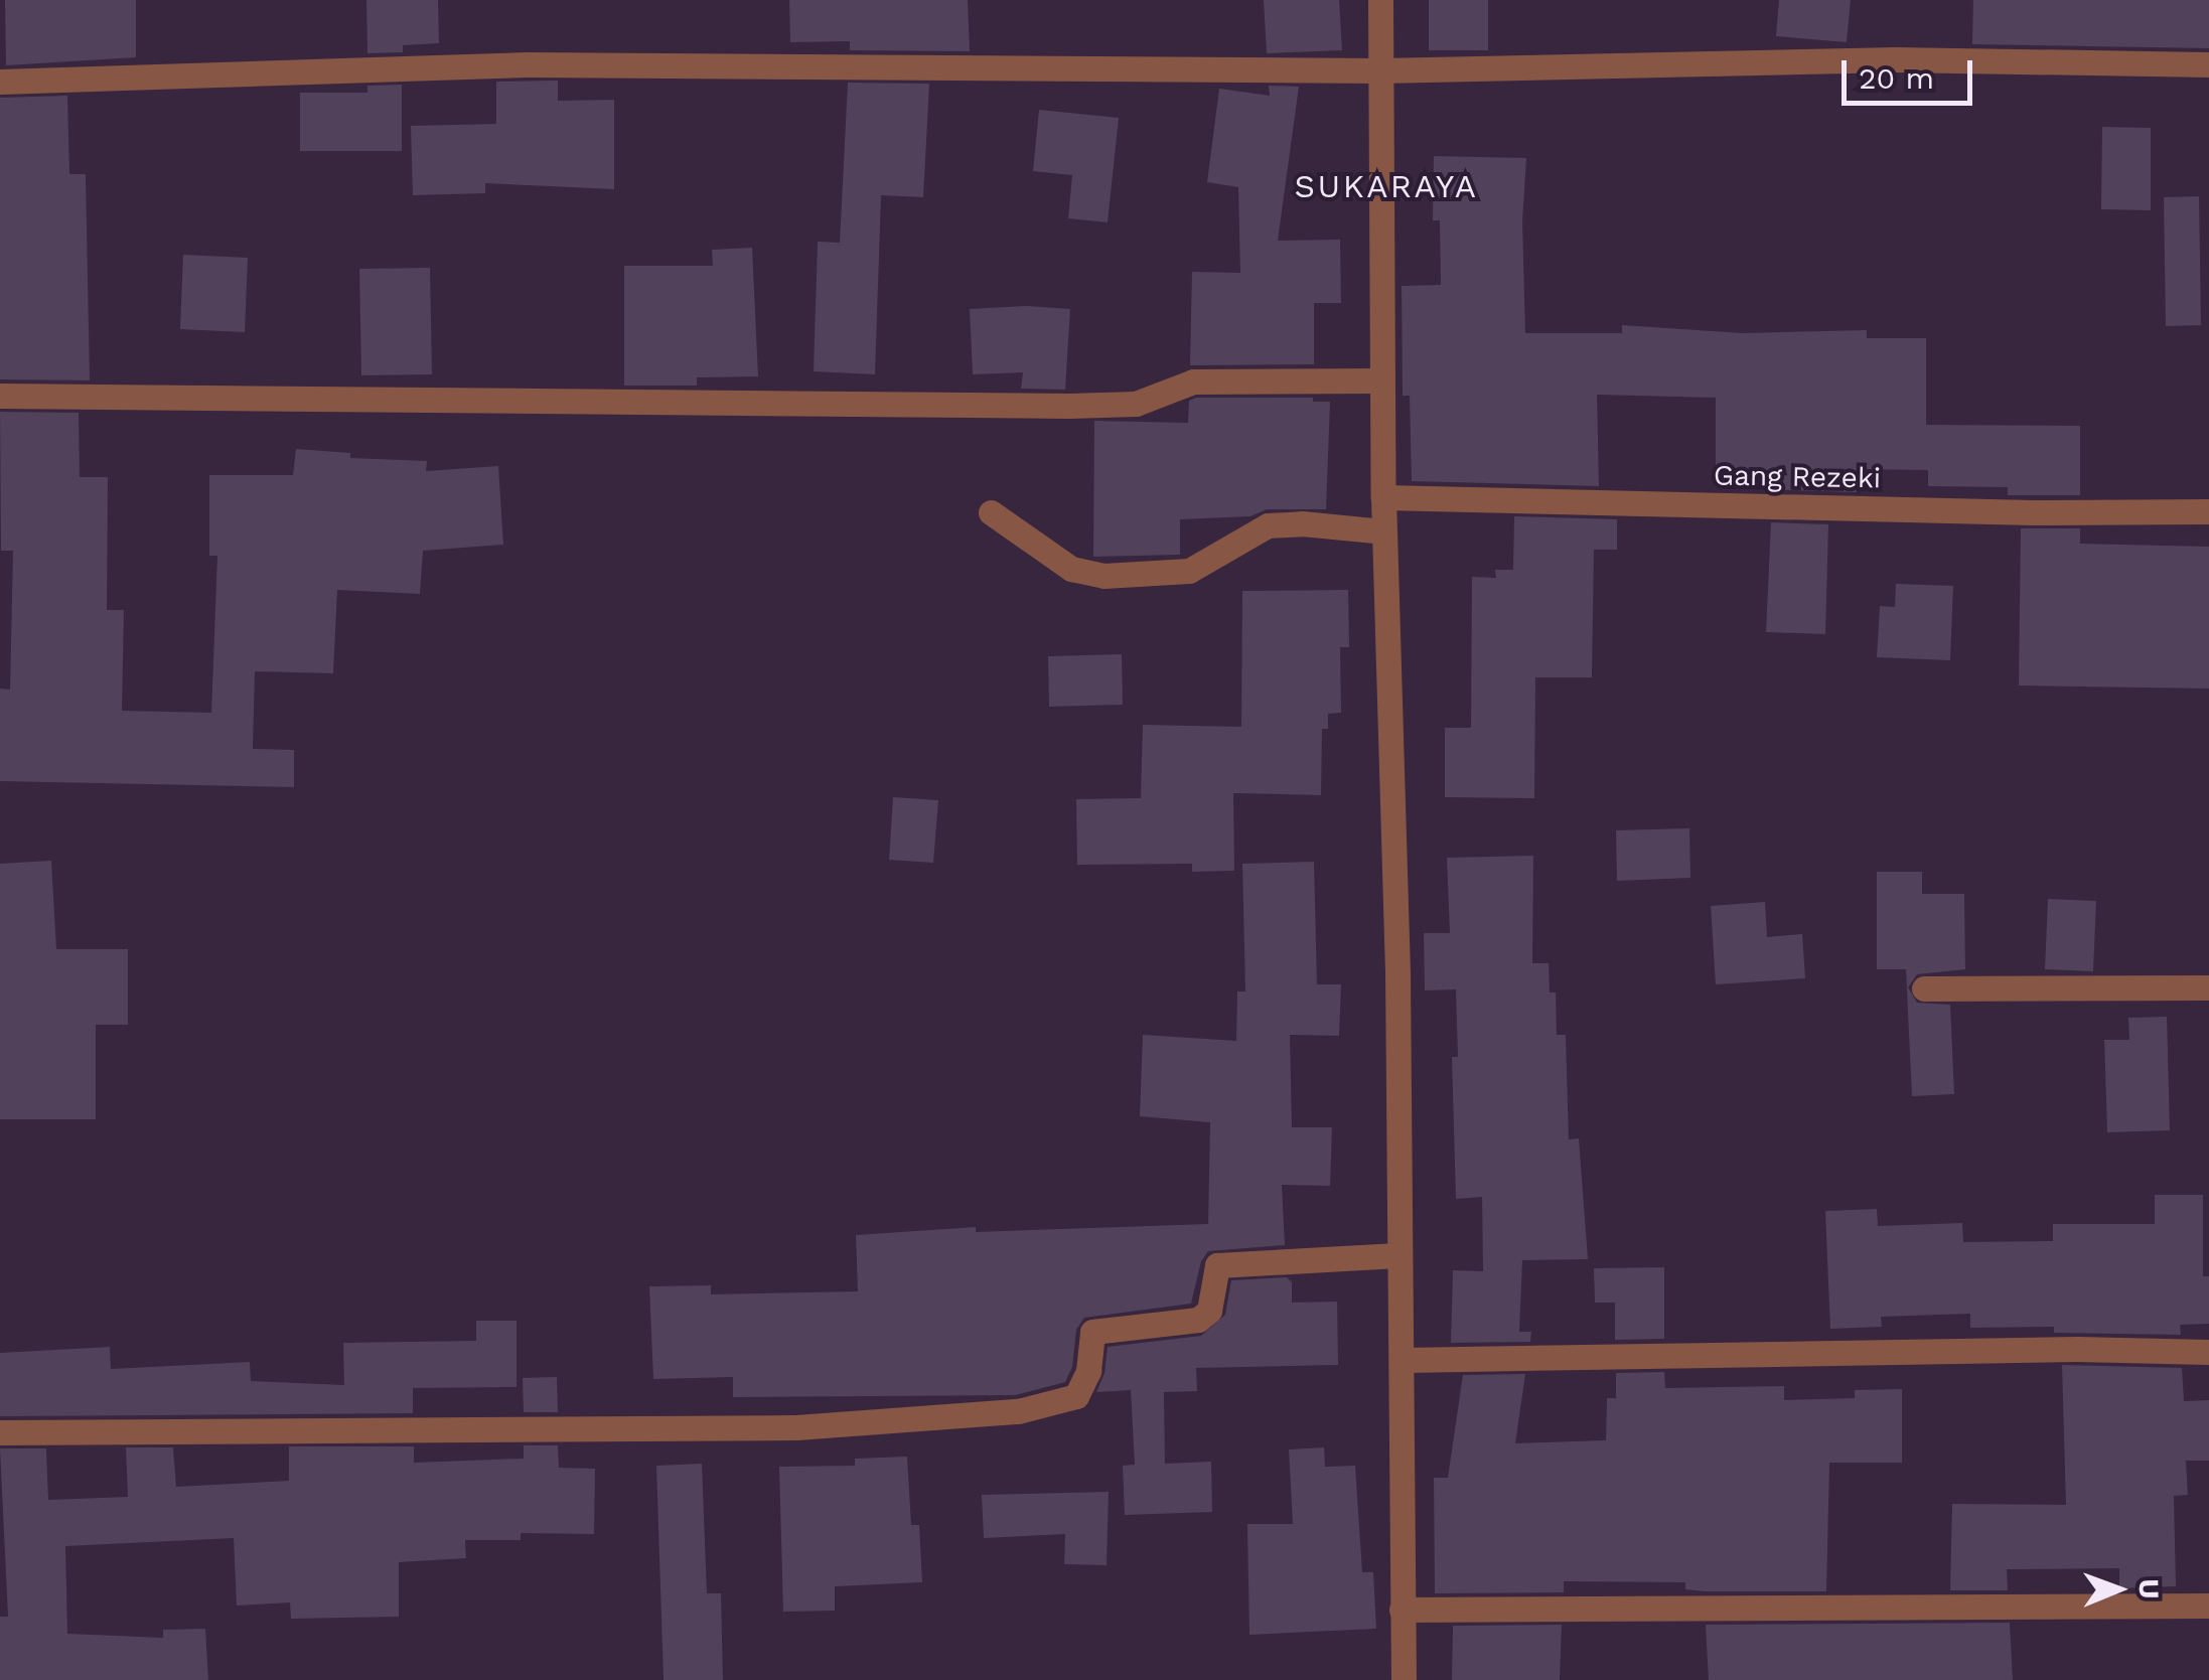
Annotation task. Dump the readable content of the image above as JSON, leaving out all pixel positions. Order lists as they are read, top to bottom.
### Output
{
  "streets": {
    "street": ["Gang Rezeki"]
  },
  "districts": ["SUKARAYA"],
  "scale_bar": "20 m",
  "north": "right"
}
